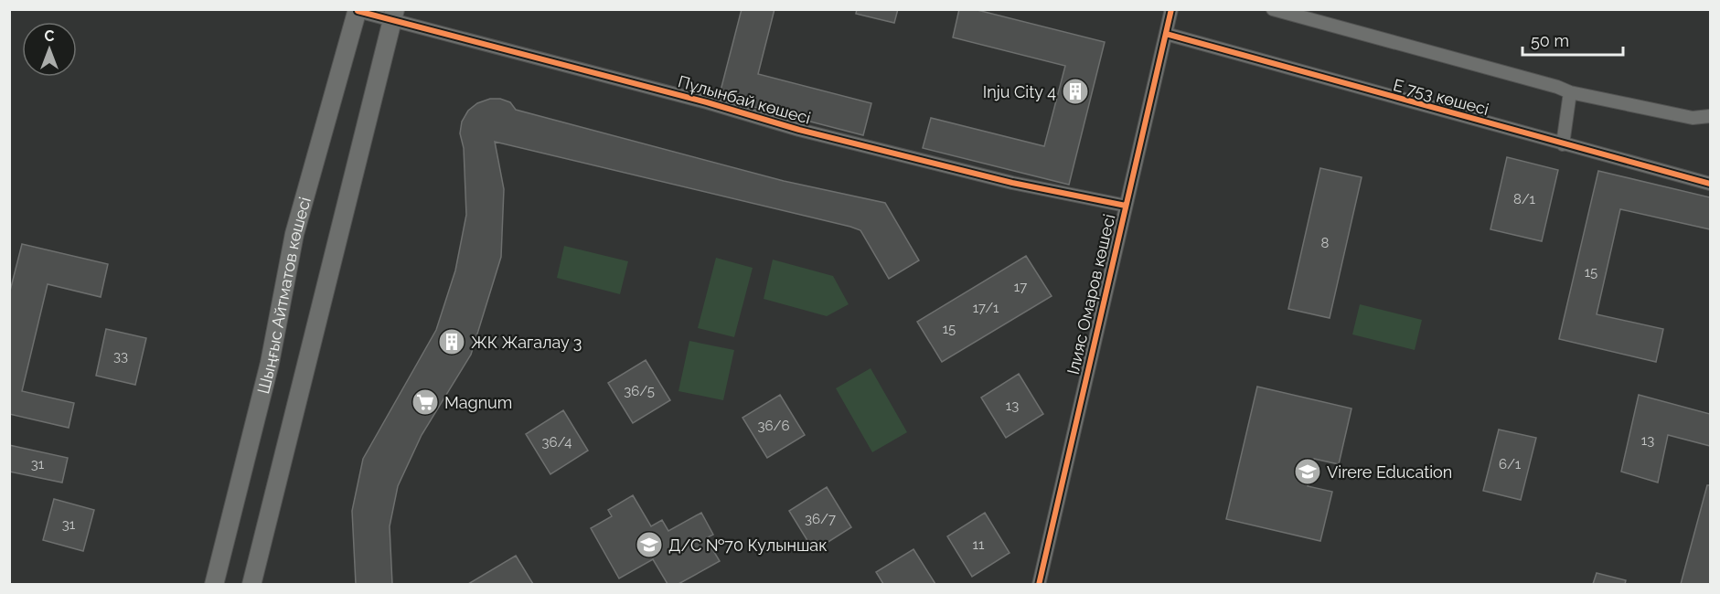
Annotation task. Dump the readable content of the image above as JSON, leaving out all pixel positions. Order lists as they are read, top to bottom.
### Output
{
  "streets": {
    "main road": ["Шыңғыс Айтматов көшесі"],
    "street": ["Е 753 көшесі", "Пұлынбай көшесі", "Ілияс Омаров көшесі"]
  },
  "crossings": [
    ["Е 753 көшесі", "Ілияс Омаров көшесі"],
    ["Пұлынбай көшесі", "Ілияс Омаров көшесі"],
    ["Пұлынбай көшесі", "Шыңғыс Айтматов көшесі"]
  ],
  "places": {
    "building": ["Inju City 4", "ЖК Жагалау 3"],
    "supermarket": ["Magnum"],
    "school or university": ["Virere Education", "Д/С №70 Кулыншак"]
  },
  "house_numbers": [
    "8/1",
    "8",
    "15",
    "17",
    "17/1",
    "15",
    "33",
    "36/5",
    "13",
    "36/6",
    "13",
    "36/4",
    "31",
    "6/1",
    "36/7",
    "31",
    "11"
  ],
  "scale_bar": "50 m",
  "north": "top"
}
